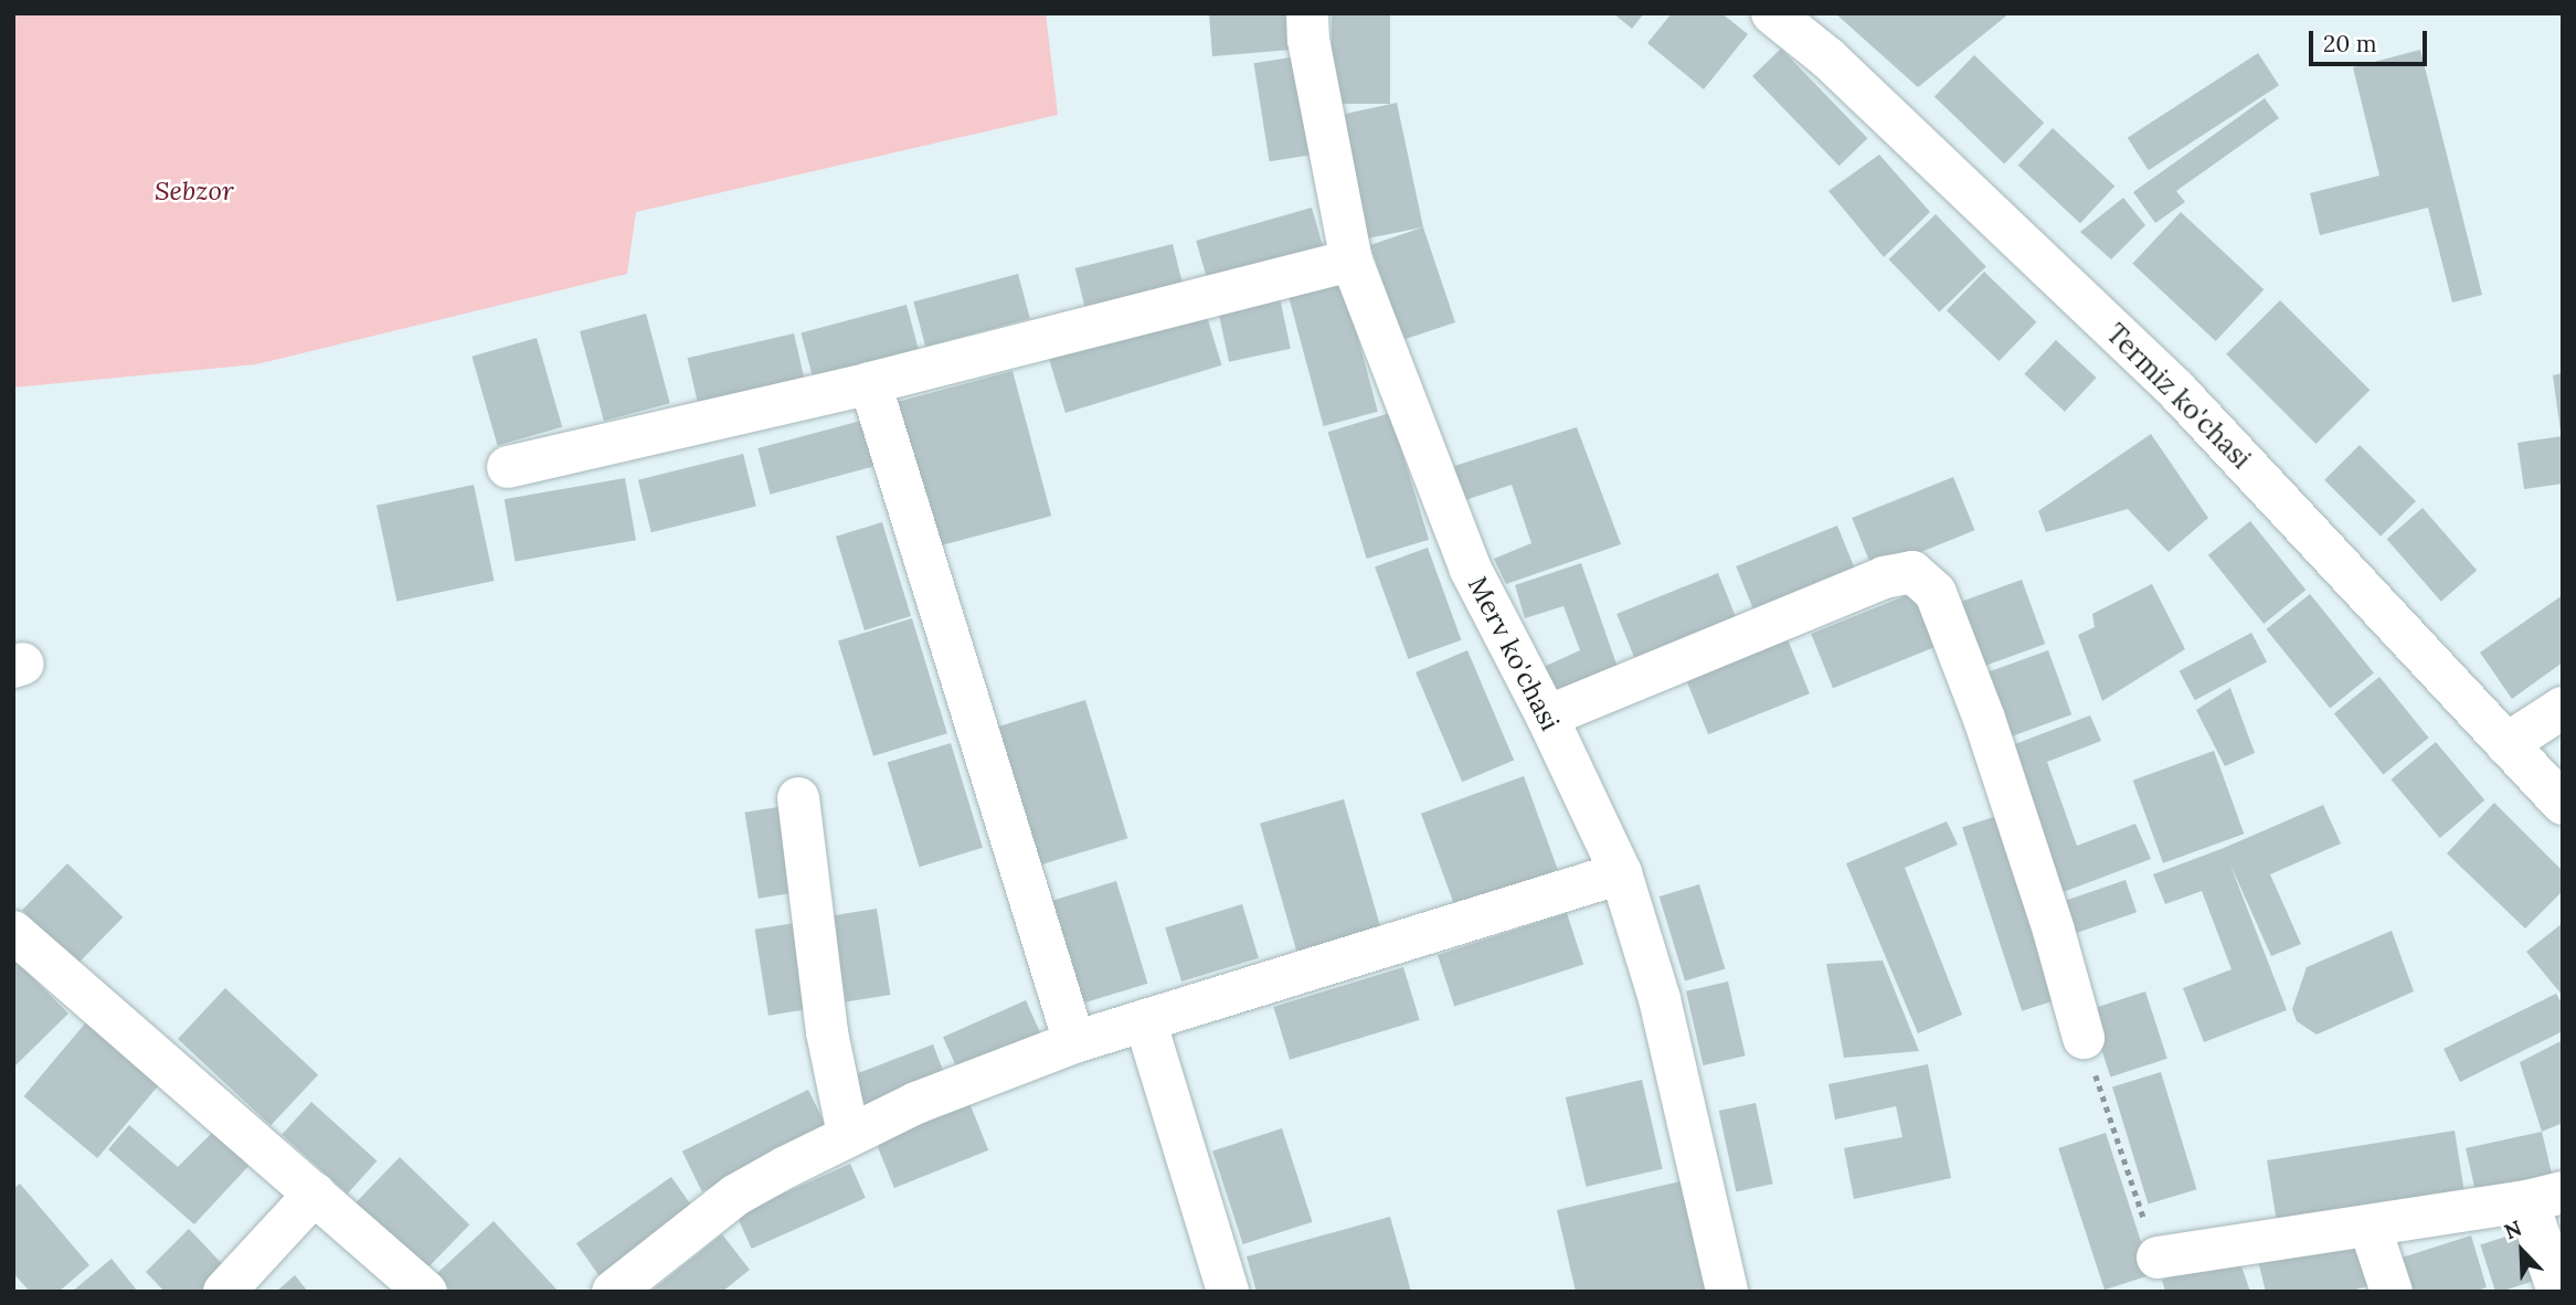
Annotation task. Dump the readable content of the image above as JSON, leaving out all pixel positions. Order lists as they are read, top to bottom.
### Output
{
  "streets": {
    "street": ["Termiz ko'chasi", "Merv ko'chasi"]
  },
  "parks": ["Sebzor"],
  "scale_bar": "20 m",
  "north": "top left"
}
